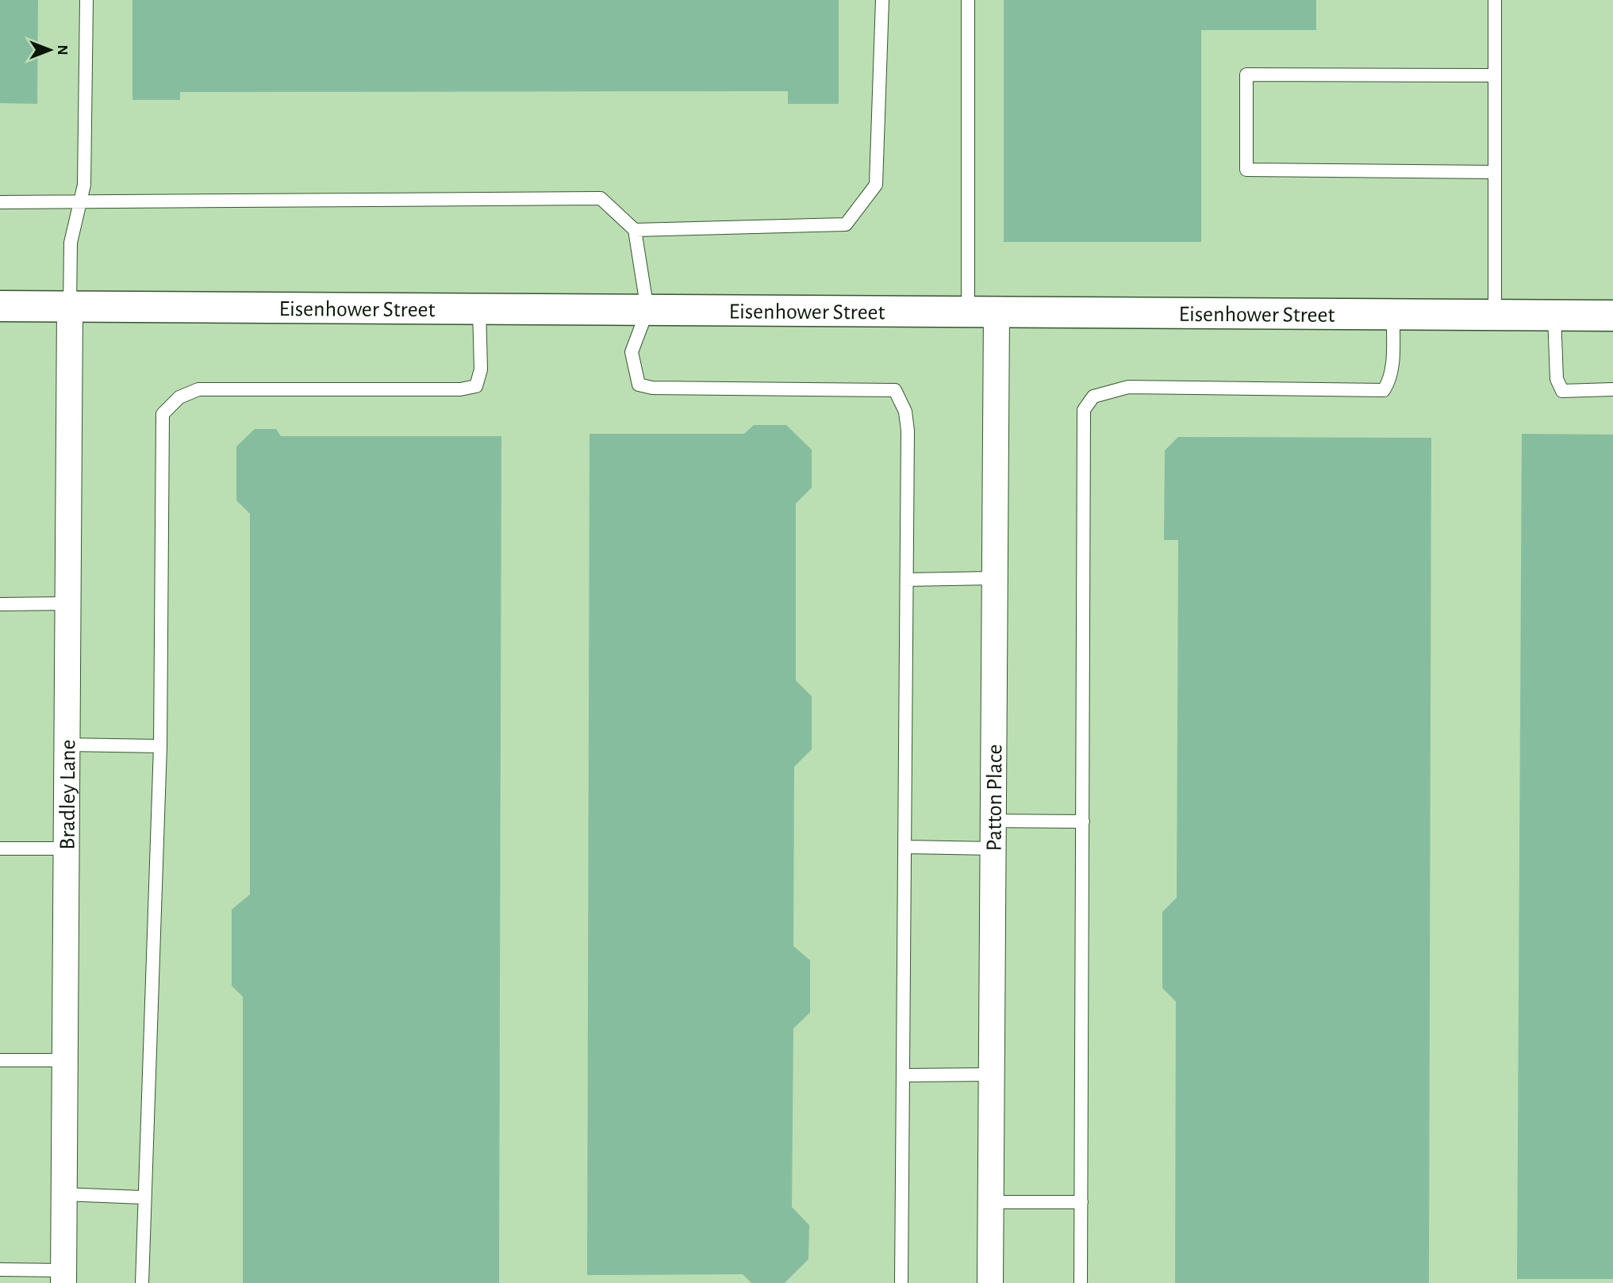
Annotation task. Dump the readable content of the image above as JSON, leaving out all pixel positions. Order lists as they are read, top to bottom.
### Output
{
  "streets": {
    "street": ["Eisenhower Street", "Bradley Lane", "Patton Place"]
  },
  "crossings": [
    ["Eisenhower Street", "Bradley Lane"],
    ["Eisenhower Street", "Patton Place"]
  ],
  "north": "right"
}
